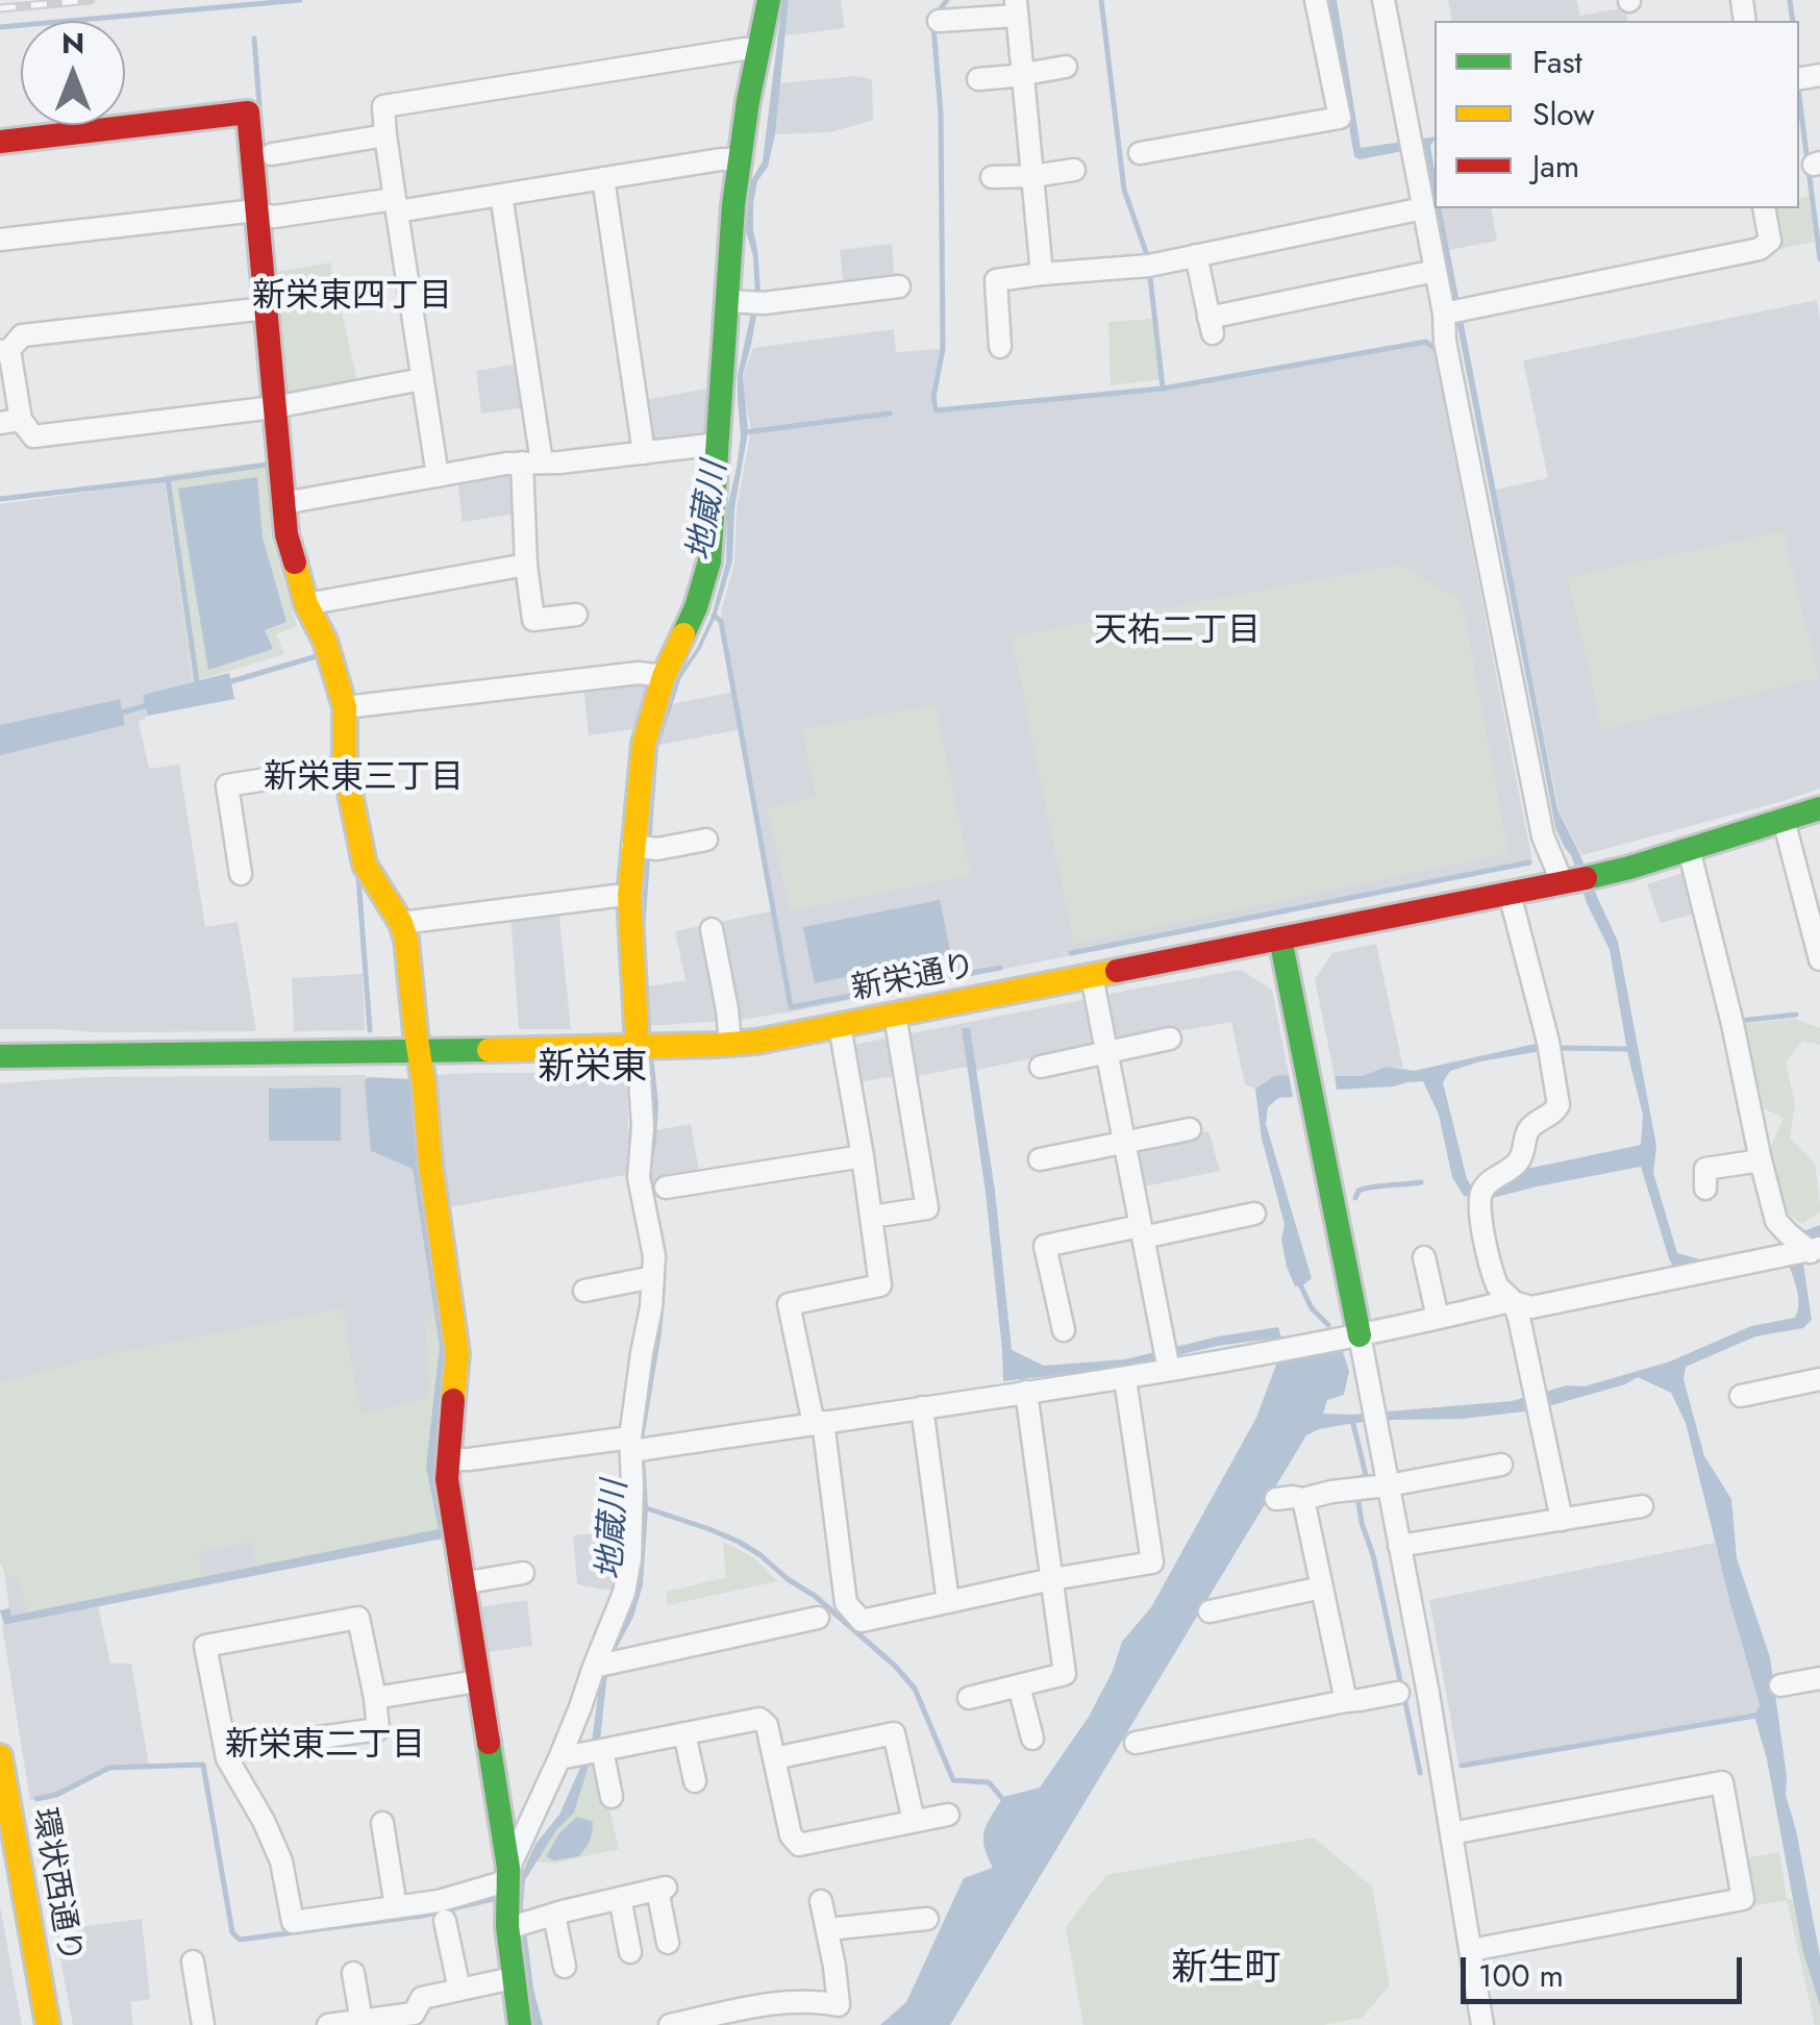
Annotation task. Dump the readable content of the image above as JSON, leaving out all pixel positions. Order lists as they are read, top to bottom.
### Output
{
  "streets": {
    "main road": ["新栄通り", "環状西通り"]
  },
  "districts": [
    "新栄東四丁目",
    "天祐二丁目",
    "新栄東三丁目",
    "新栄東",
    "新栄東二丁目",
    "新生町"
  ],
  "water": ["地蔵川"],
  "legend": ["Fast", "Slow", "Jam"],
  "scale_bar": "100 m",
  "north": "top"
}
